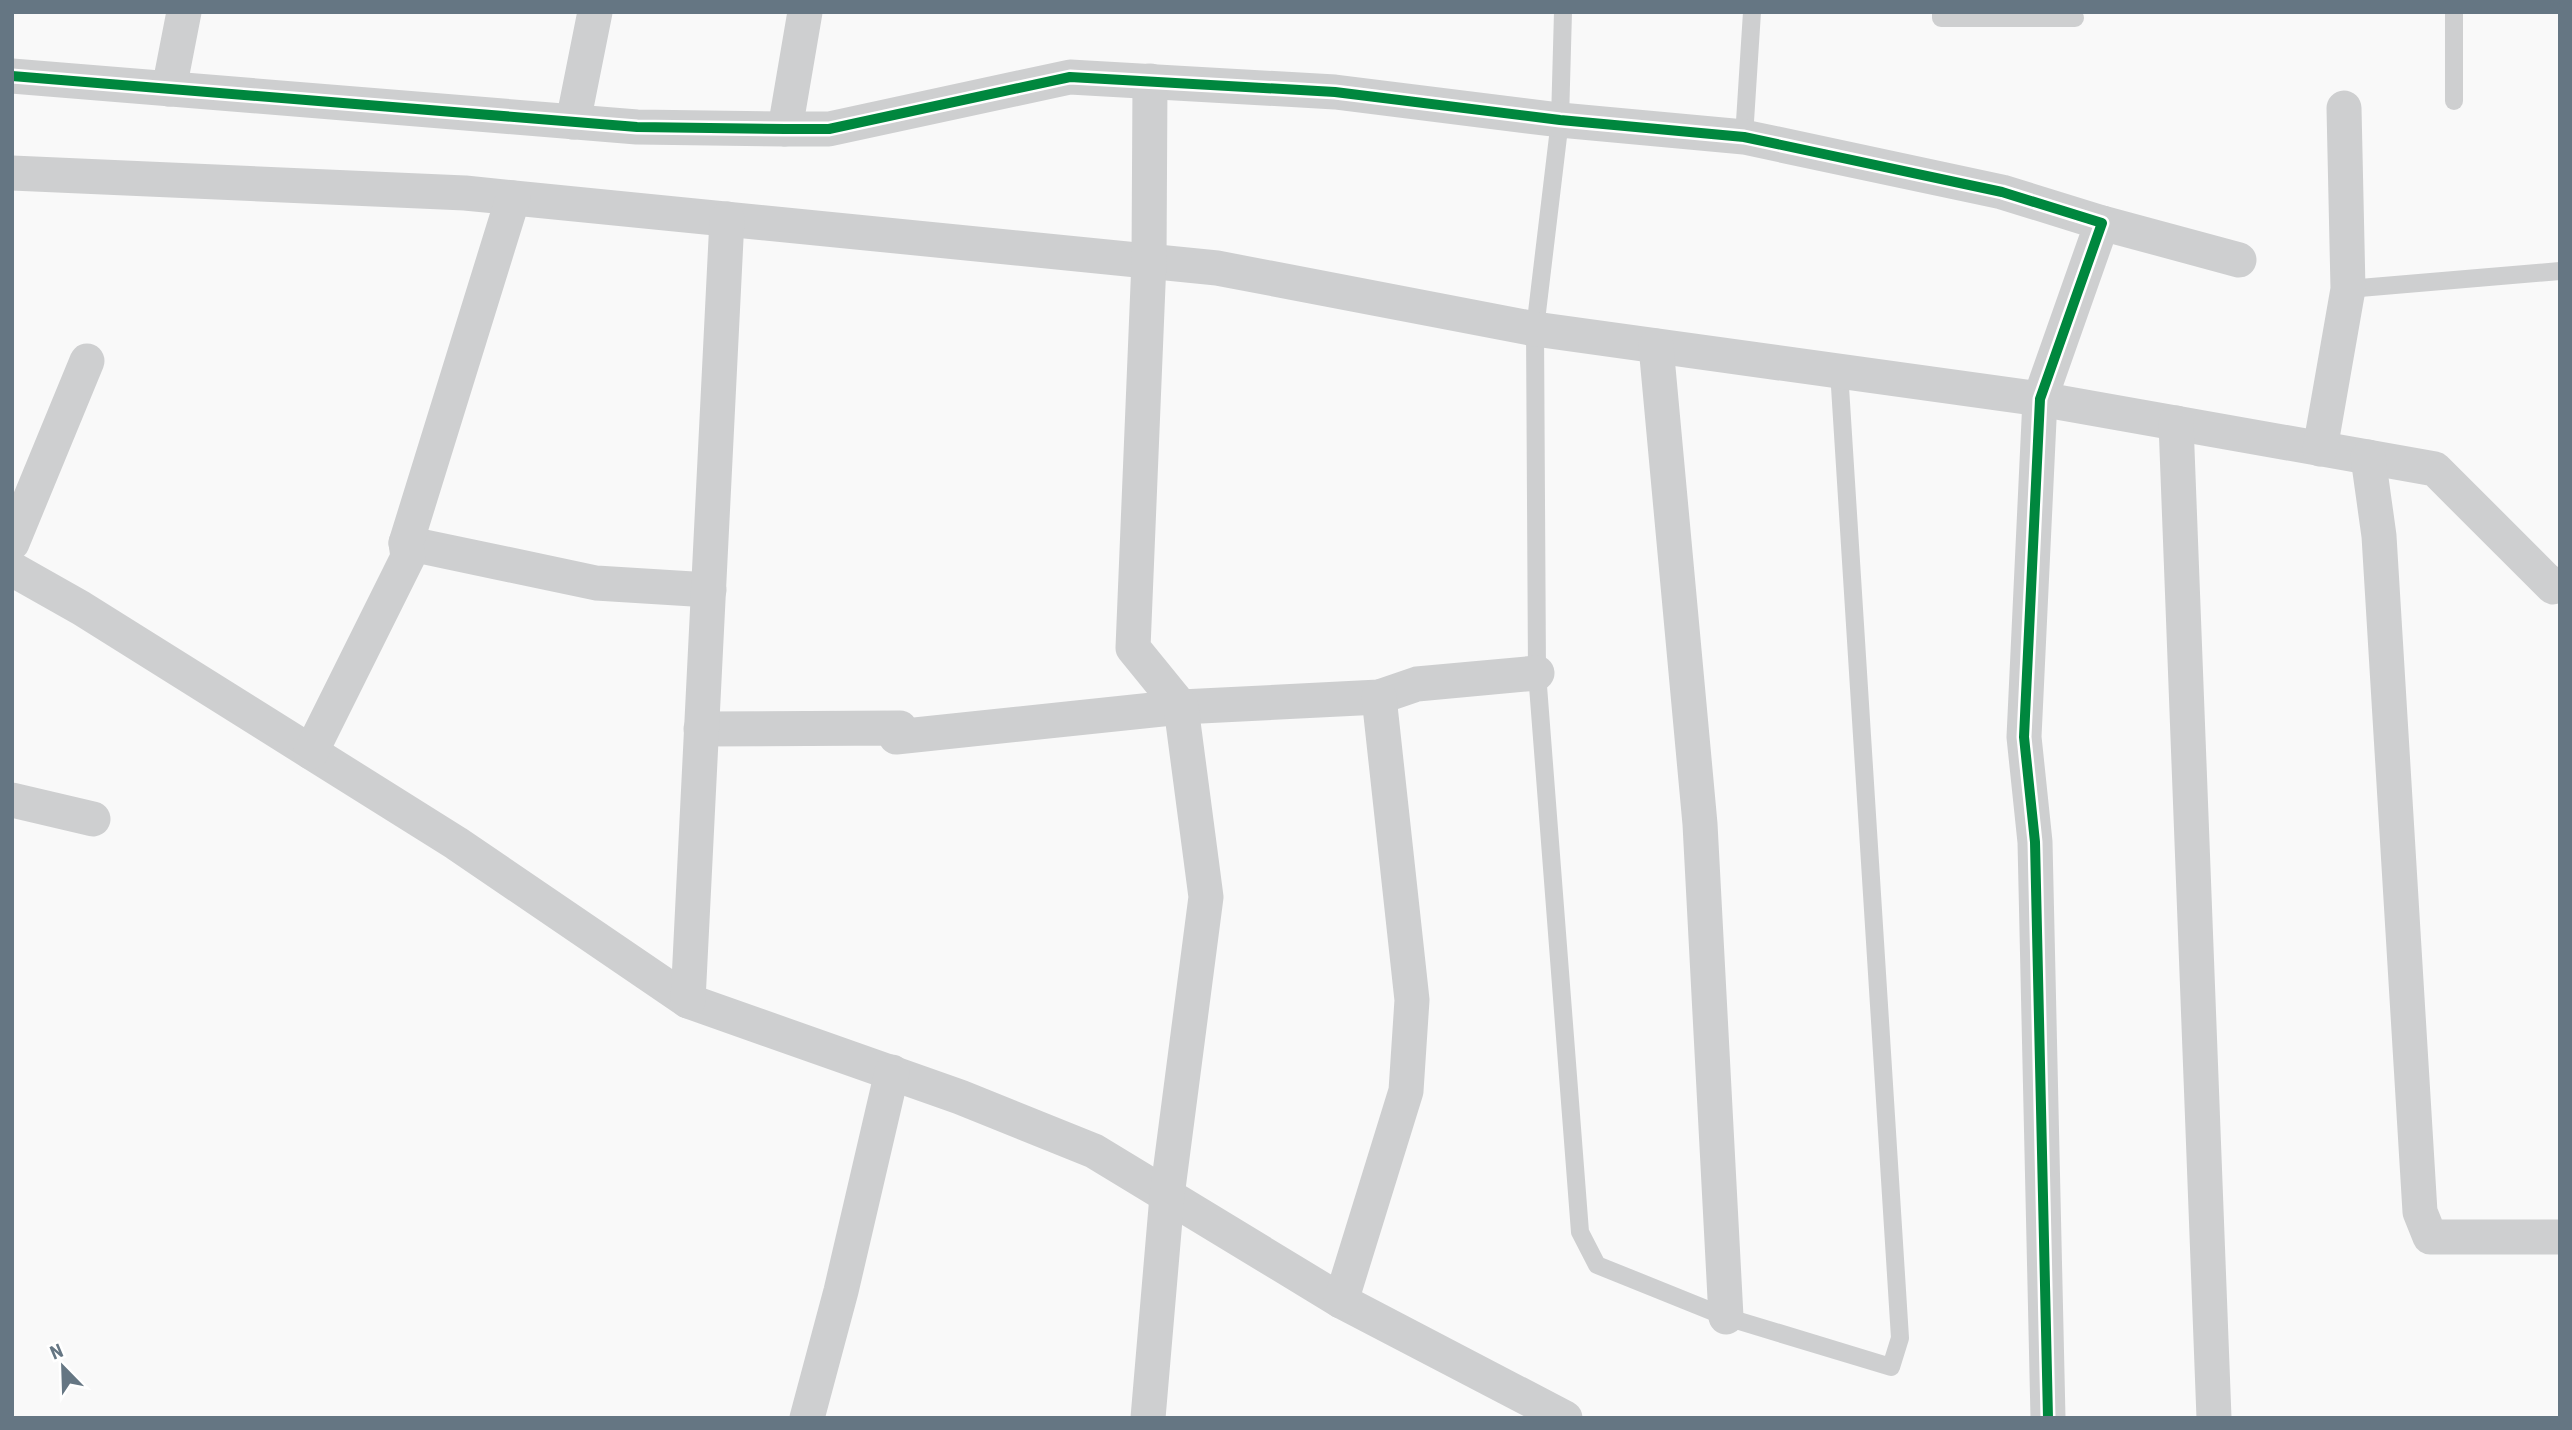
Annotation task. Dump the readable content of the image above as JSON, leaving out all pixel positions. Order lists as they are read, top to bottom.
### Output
{
  "north": "top left"
}
